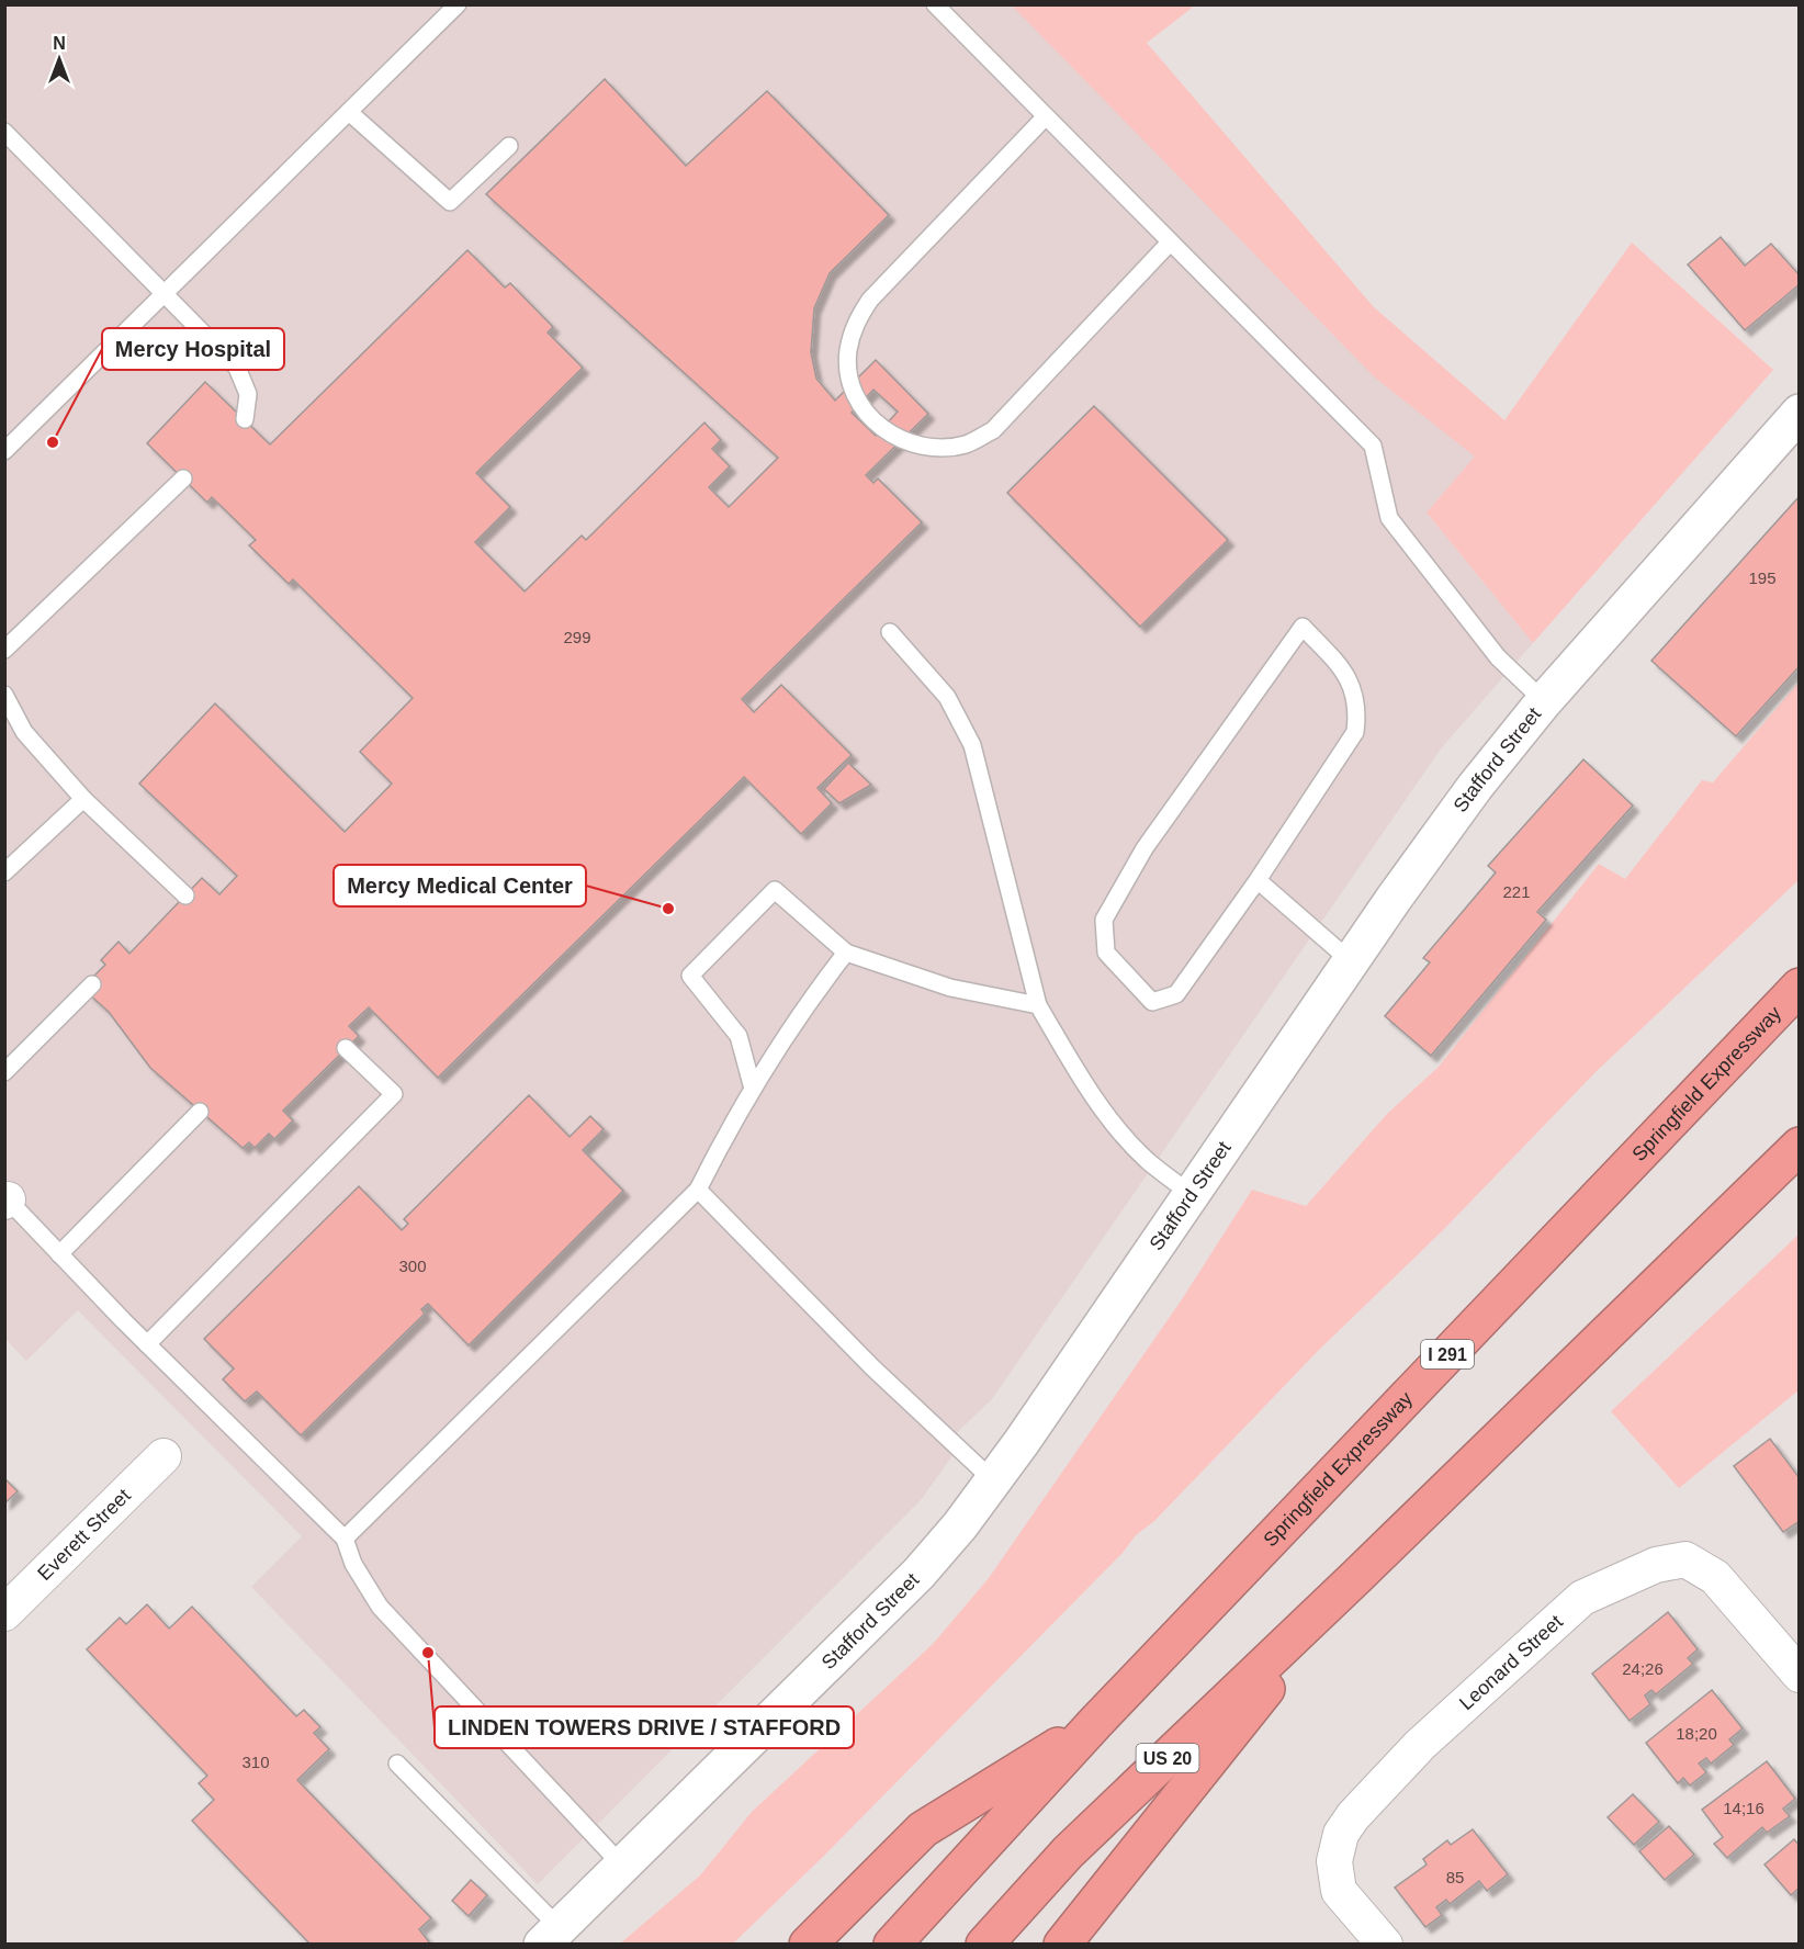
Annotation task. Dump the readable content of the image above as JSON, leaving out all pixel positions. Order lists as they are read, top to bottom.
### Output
{
  "streets": {
    "highway": ["Springfield Expressway", "I 291", "US 20"],
    "main road": ["Stafford Street"],
    "street": ["Everett Street", "Leonard Street"]
  },
  "places": ["Mercy Hospital", "Mercy Medical Center", "LINDEN TOWERS DRIVE / STAFFORD"],
  "house_numbers": [
    "195",
    "299",
    "221",
    "300",
    "24;26",
    "18;20",
    "310",
    "14;16",
    "85"
  ],
  "north": "top"
}
